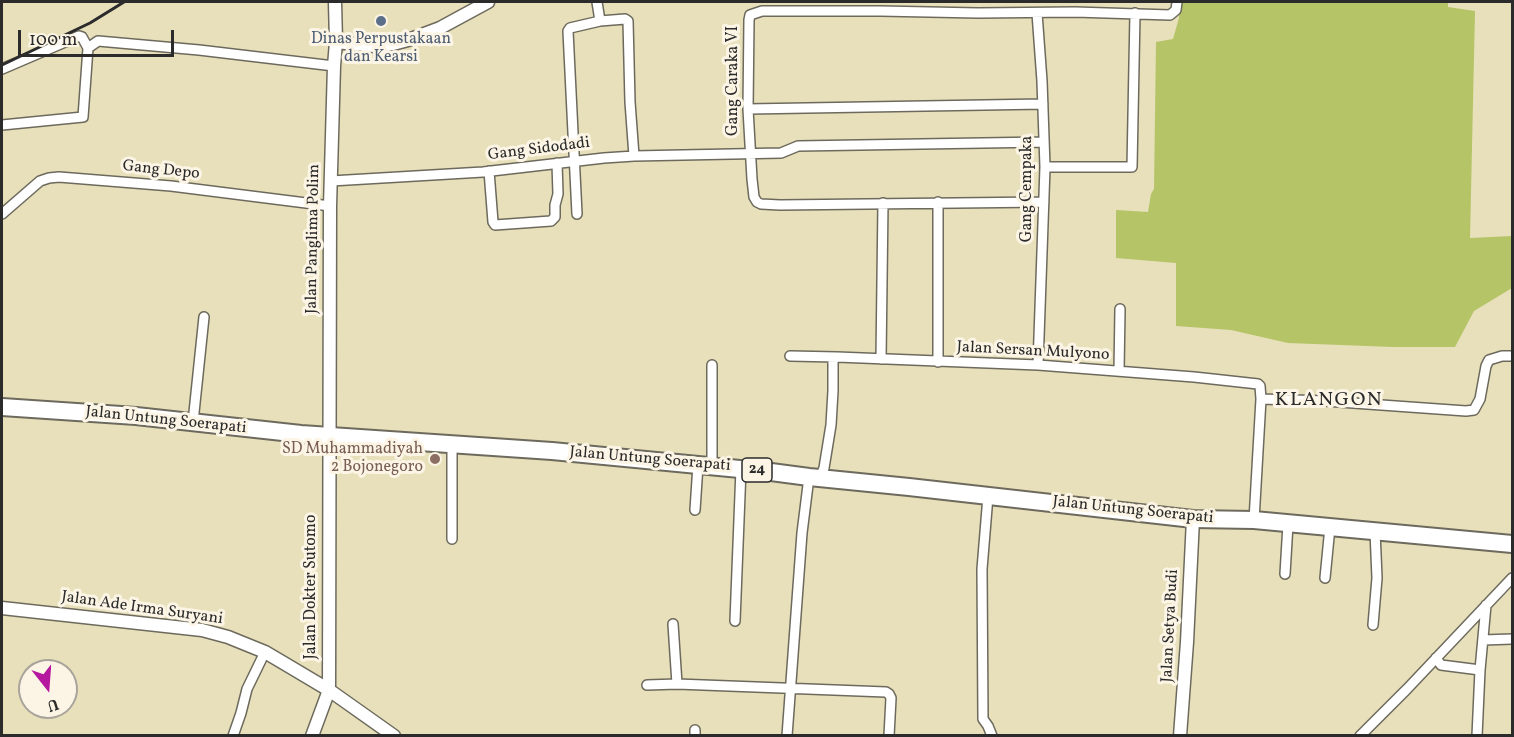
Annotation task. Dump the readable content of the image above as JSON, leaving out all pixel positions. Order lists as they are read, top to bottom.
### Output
{
  "streets": {
    "highway": ["Jalan Untung Soerapati", "24"],
    "street": [
      "Gang Caraka VI",
      "Gang Sidodadi",
      "Gang Depo",
      "Gang Cempaka",
      "Jalan Panglima Polim",
      "Jalan Sersan Mulyono",
      "Jalan Dokter Sutomo",
      "Jalan Ade Irma Suryani",
      "Jalan Setya Budi"
    ]
  },
  "crossings": [
    ["Gang Caraka VI", "Gang Sidodadi"],
    ["Gang Caraka VI", "Gang Cempaka"],
    ["Gang Sidodadi", "Gang Cempaka"],
    ["Gang Sidodadi", "Jalan Panglima Polim"],
    ["Gang Depo", "Jalan Panglima Polim"],
    ["Gang Cempaka", "Jalan Sersan Mulyono"],
    ["Jalan Panglima Polim", "Jalan Untung Soerapati"],
    ["Jalan Panglima Polim", "Jalan Dokter Sutomo"],
    ["Jalan Untung Soerapati", "Jalan Dokter Sutomo"],
    ["Jalan Untung Soerapati", "Jalan Setya Budi"],
    ["Jalan Dokter Sutomo", "Jalan Ade Irma Suryani"]
  ],
  "districts": ["KLANGON"],
  "places": ["Dinas Perpustakaan dan Kearsi", "SD Muhammadiyah 2 Bojonegoro"],
  "scale_bar": "100 m",
  "north": "bottom"
}
